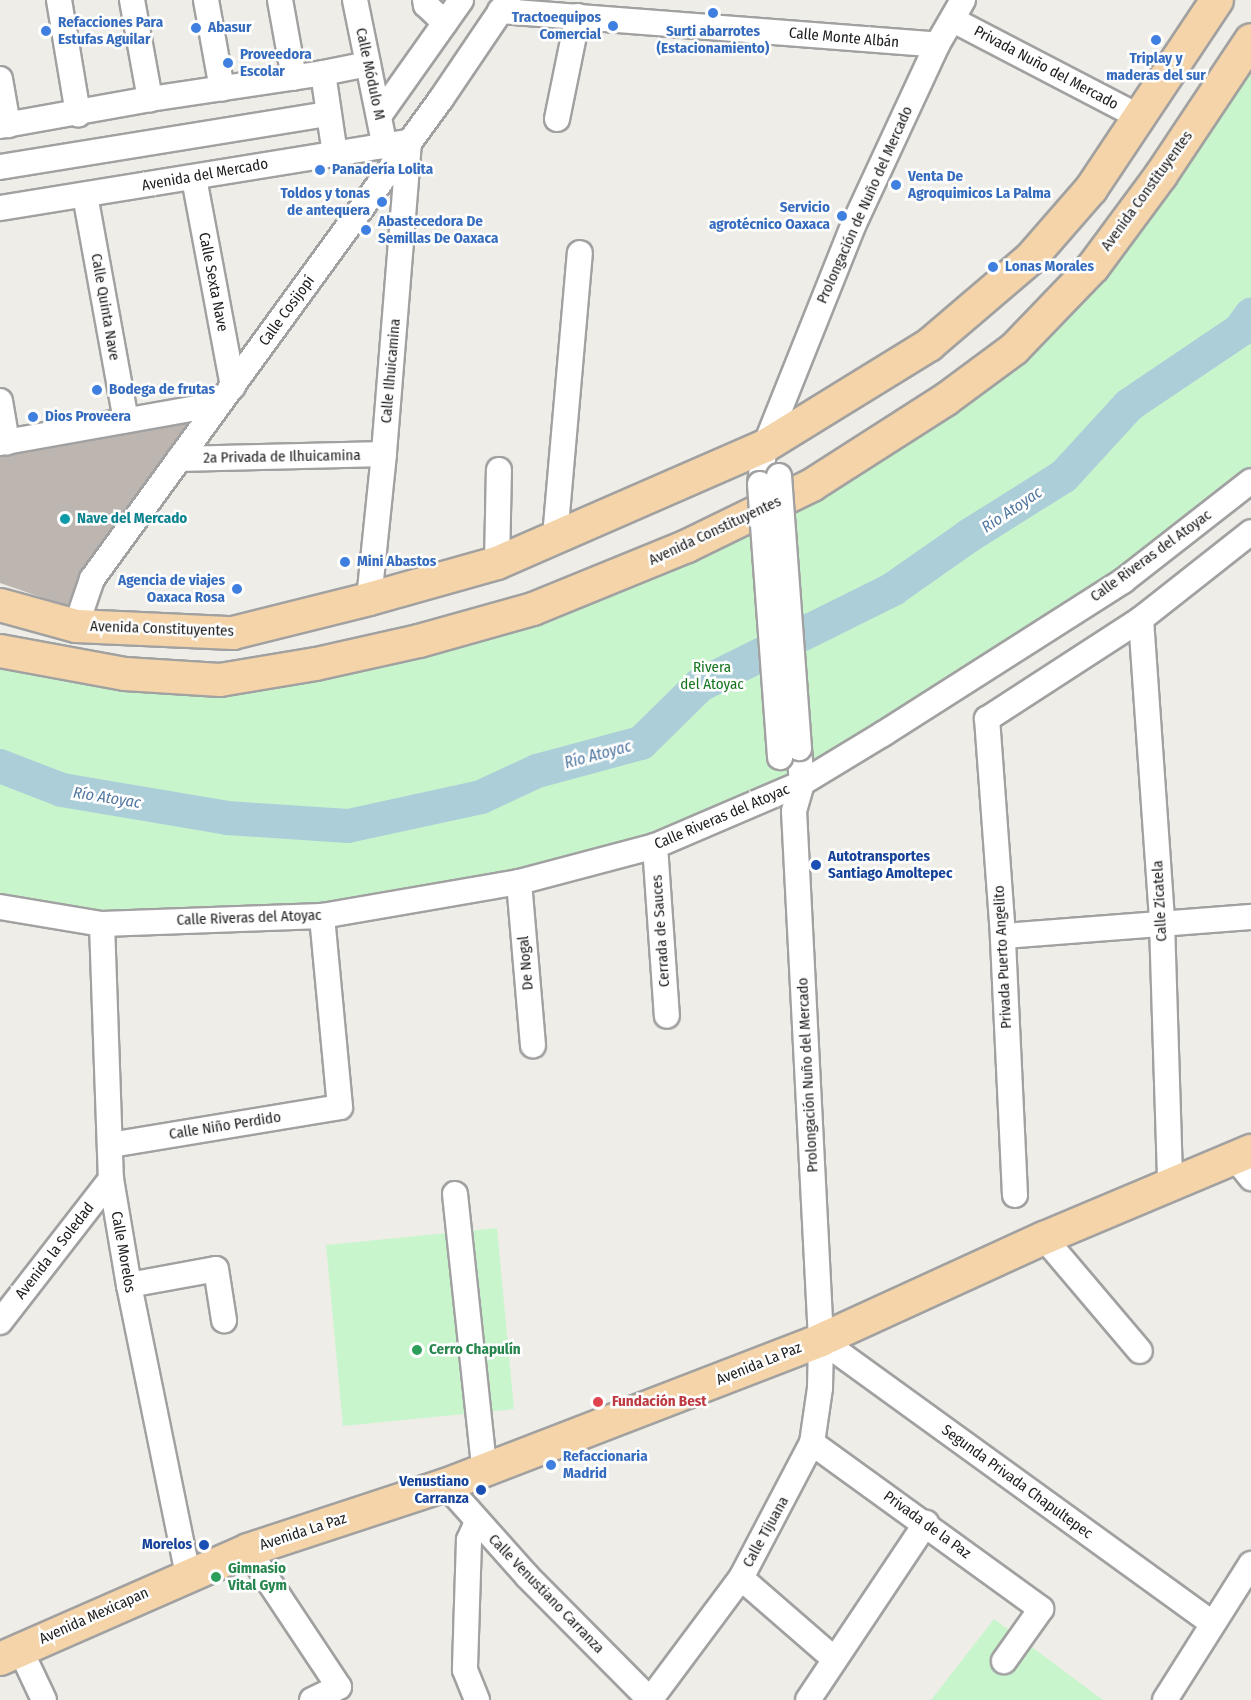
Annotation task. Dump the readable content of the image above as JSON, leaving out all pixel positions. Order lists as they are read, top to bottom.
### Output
{
  "streets": {
    "main road": ["Avenida Constituyentes", "Avenida La Paz", "Avenida Mexicapan"],
    "street": [
      "Calle Monte Albán",
      "Privada Nuño del Mercado",
      "Calle Módulo M",
      "Avenida del Mercado",
      "Prolongación de Nuño del Mercado",
      "Calle Sexta Nave",
      "Calle Quinta Nave",
      "Calle Cosijopí",
      "Calle Ilhuicamina",
      "2a Privada de Ilhuicamina",
      "Calle Riveras del Atoyac",
      "Calle Zicatela",
      "Cerrada de Sauces",
      "Privada Puerto Angelito",
      "De Nogal",
      "Prolongación Nuño del Mercado",
      "Calle Niño Perdido",
      "Avenida la Soledad",
      "Calle Morelos",
      "Segunda Privada Chapultepec",
      "Privada de la Paz",
      "Calle Tijuana",
      "Calle Venustiano Carranza"
    ]
  },
  "crossings": [
    ["Calle Monte Albán", "Prolongación de Nuño del Mercado"],
    ["Calle Monte Albán", "Calle Cosijopí"],
    ["Privada Nuño del Mercado", "Avenida Constituyentes"],
    ["Privada Nuño del Mercado", "Prolongación de Nuño del Mercado"],
    ["Calle Módulo M", "Avenida del Mercado"],
    ["Avenida del Mercado", "Calle Sexta Nave"],
    ["Avenida del Mercado", "Calle Quinta Nave"],
    ["Avenida del Mercado", "Calle Cosijopí"],
    ["Avenida del Mercado", "Calle Ilhuicamina"],
    ["Avenida Constituyentes", "Prolongación de Nuño del Mercado"],
    ["Avenida Constituyentes", "Calle Cosijopí"],
    ["Avenida Constituyentes", "Calle Ilhuicamina"],
    ["Avenida Constituyentes", "Prolongación Nuño del Mercado"],
    ["Prolongación de Nuño del Mercado", "Prolongación Nuño del Mercado"],
    ["Calle Sexta Nave", "Calle Cosijopí"],
    ["Calle Cosijopí", "Calle Ilhuicamina"],
    ["Calle Cosijopí", "2a Privada de Ilhuicamina"],
    ["Calle Ilhuicamina", "2a Privada de Ilhuicamina"],
    ["Calle Riveras del Atoyac", "Cerrada de Sauces"],
    ["Calle Riveras del Atoyac", "De Nogal"],
    ["Calle Riveras del Atoyac", "Prolongación Nuño del Mercado"],
    ["Calle Riveras del Atoyac", "Calle Niño Perdido"],
    ["Calle Riveras del Atoyac", "Calle Morelos"],
    ["Calle Zicatela", "Privada Puerto Angelito"],
    ["Calle Zicatela", "Avenida La Paz"],
    ["Prolongación Nuño del Mercado", "Avenida La Paz"],
    ["Prolongación Nuño del Mercado", "Segunda Privada Chapultepec"],
    ["Prolongación Nuño del Mercado", "Calle Tijuana"],
    ["Calle Niño Perdido", "Calle Morelos"],
    ["Avenida la Soledad", "Calle Morelos"],
    ["Calle Morelos", "Avenida La Paz"],
    ["Calle Morelos", "Avenida Mexicapan"],
    ["Avenida La Paz", "Segunda Privada Chapultepec"],
    ["Avenida La Paz", "Calle Tijuana"],
    ["Avenida La Paz", "Calle Venustiano Carranza"],
    ["Avenida La Paz", "Avenida Mexicapan"],
    ["Segunda Privada Chapultepec", "Calle Tijuana"],
    ["Privada de la Paz", "Calle Tijuana"],
    ["Calle Tijuana", "Calle Venustiano Carranza"]
  ],
  "water": ["Río Atoyac"],
  "parks": ["Rivera del Atoyac"],
  "places": [
    "Surti abarrotes (Estacionamiento)",
    "Tractoequipos Comercial",
    "Abasur",
    "Refacciones Para Estufas Aguilar",
    "Triplay y maderas del sur",
    "Proveedora Escolar",
    "Panadería Lolita",
    "Venta De Agroquimicos La Palma",
    "Toldos y tonas de antequera",
    "Servicio agrotécnico Oaxaca",
    "Abastecedora De Semillas De Oaxaca",
    "Lonas Morales",
    "Bodega de frutas",
    "Dios Proveera",
    "Nave del Mercado",
    "Mini Abastos",
    "Agencia de viajes Oaxaca Rosa",
    "Autotransportes Santiago Amoltepec",
    "Cerro Chapulín",
    "Fundación Best",
    "Refaccionaria Madrid",
    "Venustiano Carranza",
    "Morelos",
    "Gimnasio Vital Gym"
  ]
}
